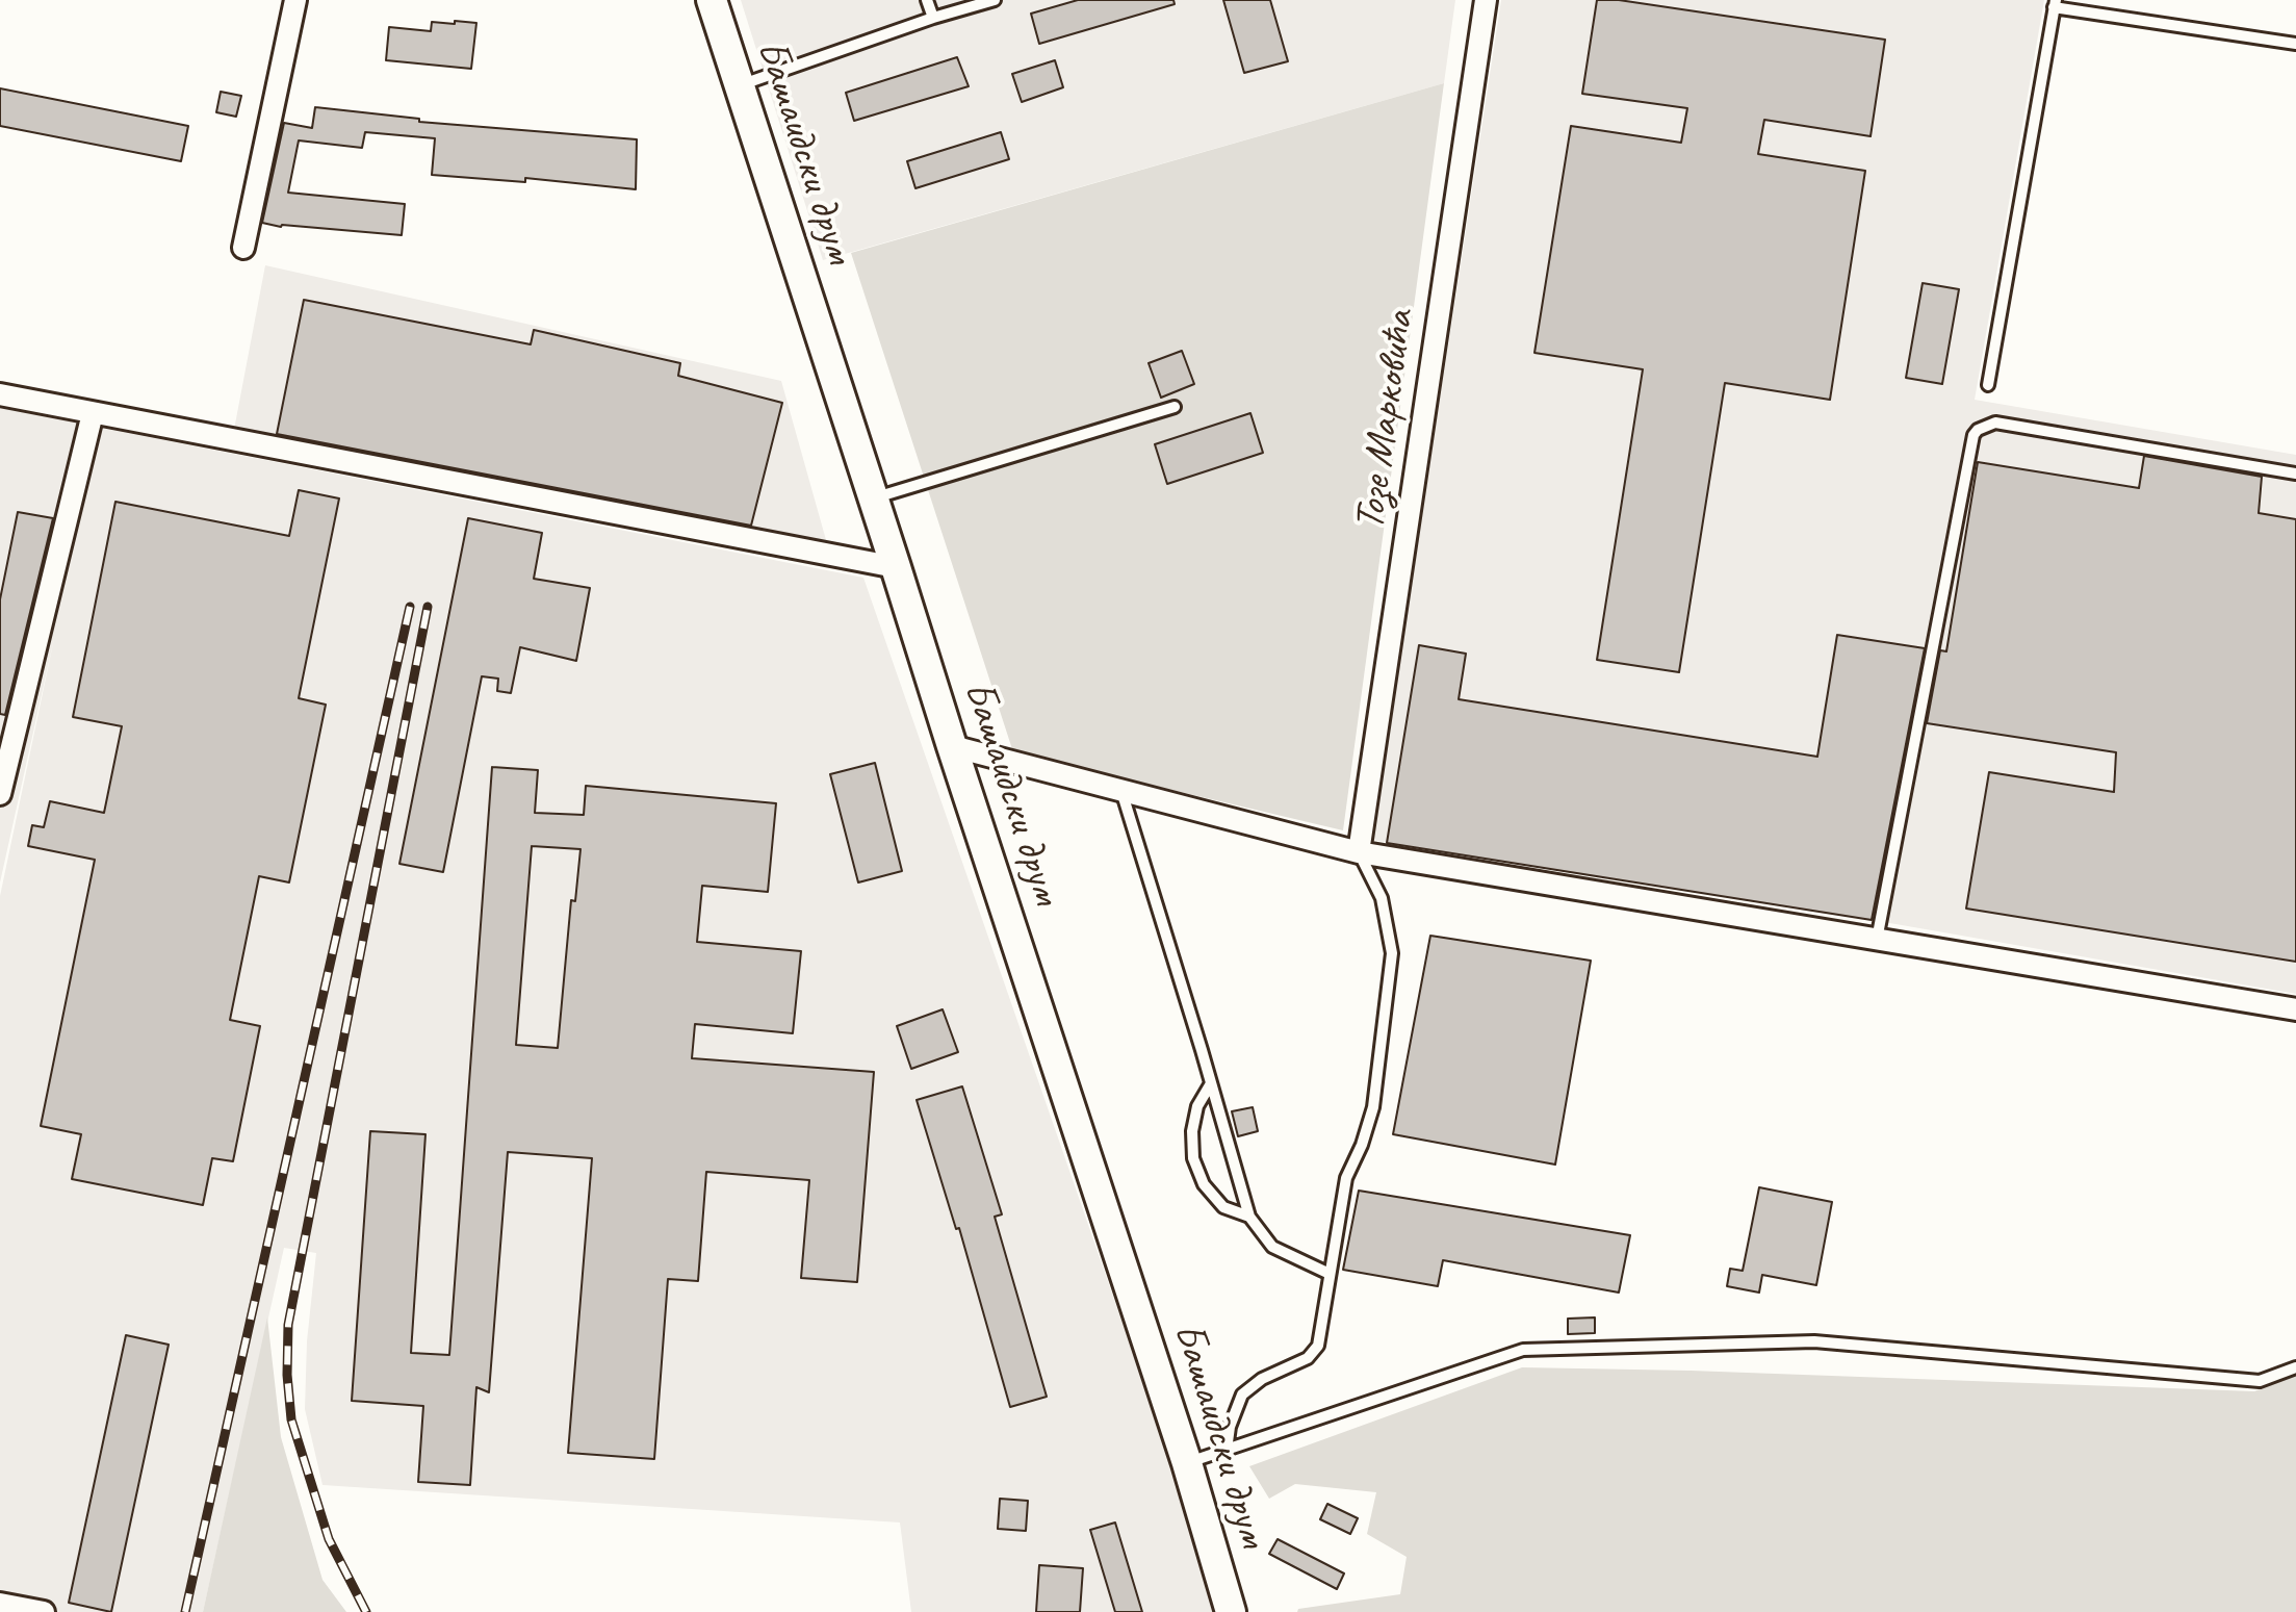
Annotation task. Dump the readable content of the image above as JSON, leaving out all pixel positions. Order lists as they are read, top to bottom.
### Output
{
  "streets": {
    "street": ["Башаидски друм", "Тозе Марковића"]
  }
}
